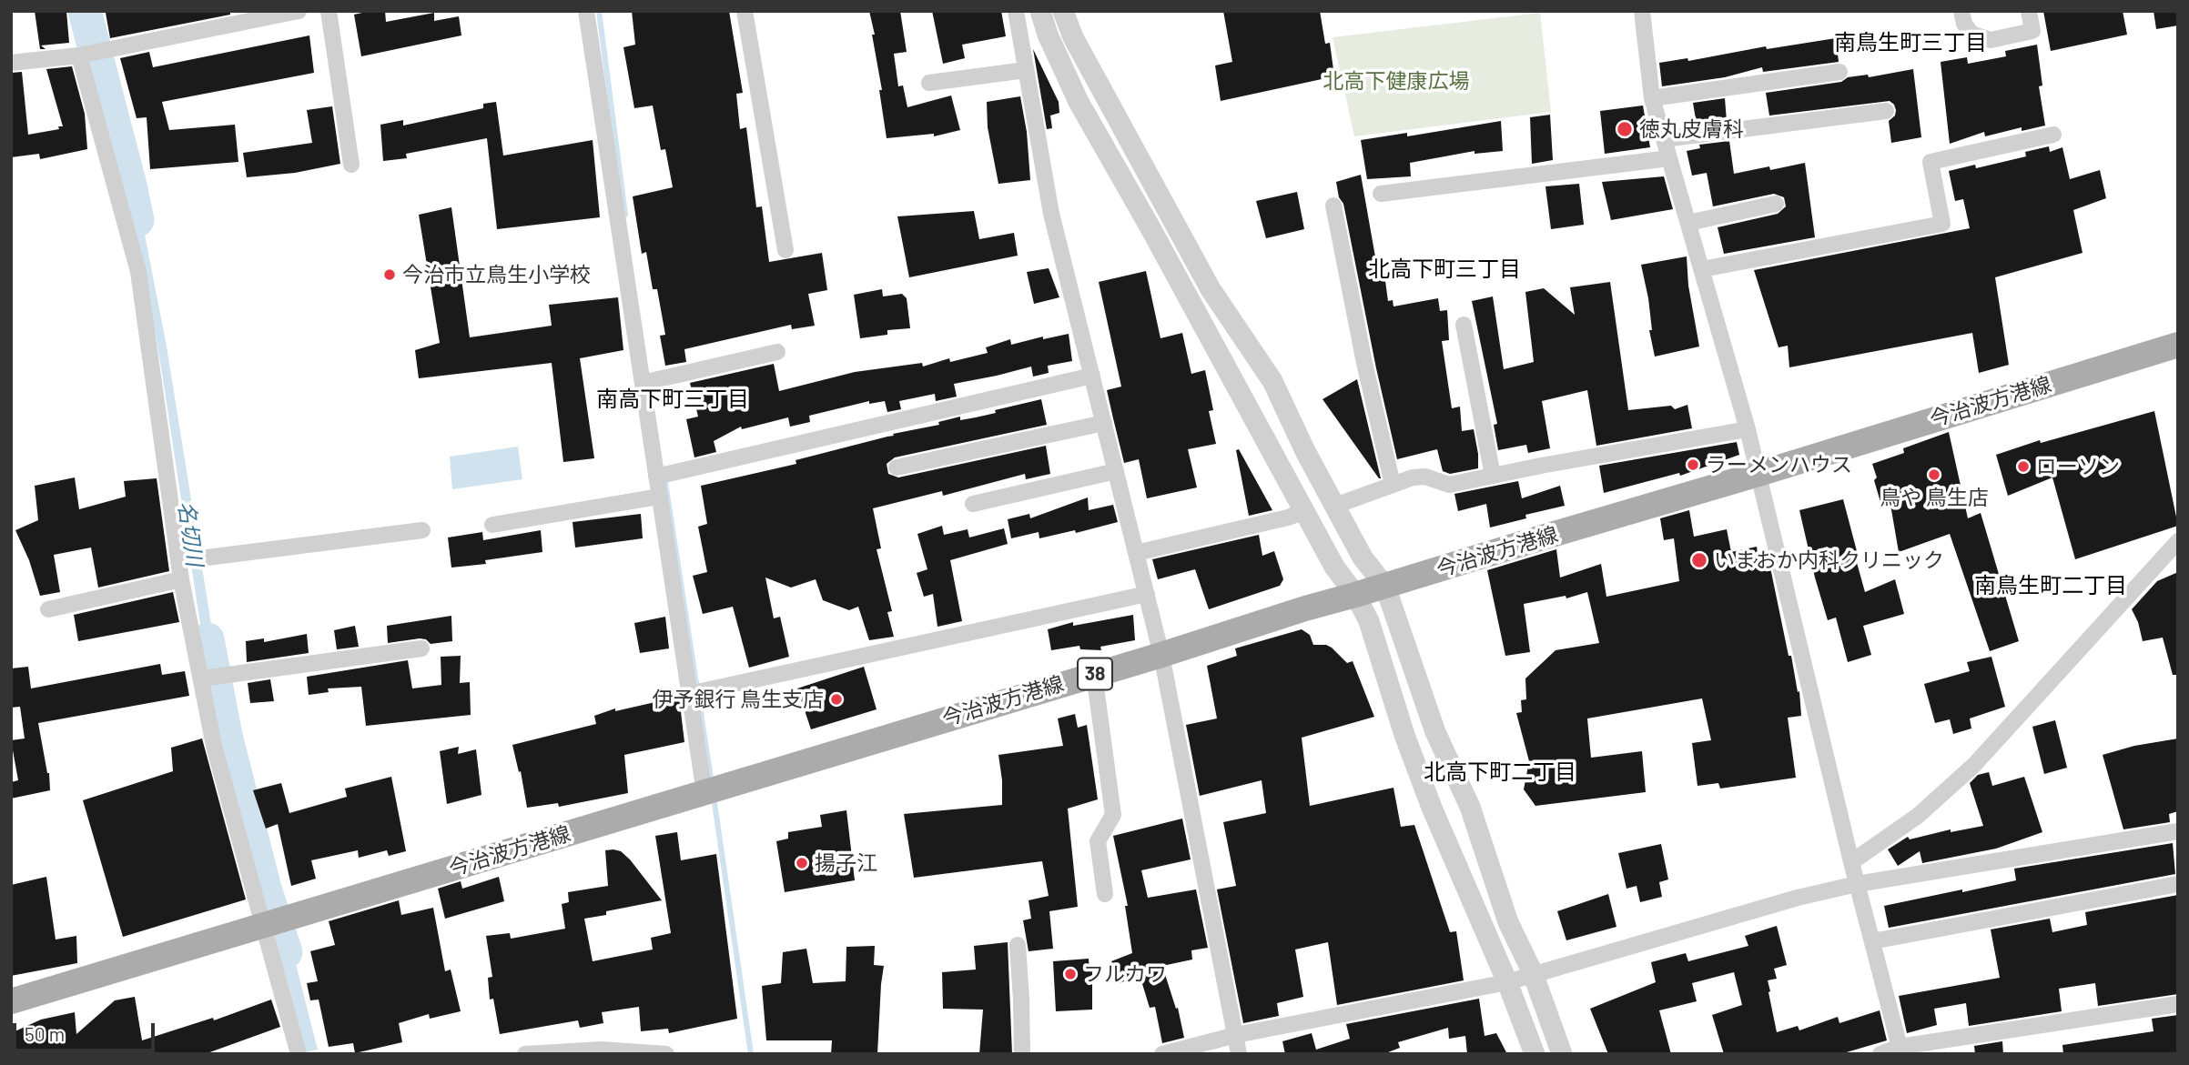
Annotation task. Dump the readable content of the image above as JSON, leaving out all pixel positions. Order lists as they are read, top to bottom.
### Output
{
  "streets": {
    "main road": ["今治波方港線", "38"]
  },
  "districts": [
    "南鳥生町三丁目",
    "北高下町三丁目",
    "南高下町三丁目",
    "南鳥生町二丁目",
    "北高下町二丁目"
  ],
  "water": ["名切川"],
  "parks": ["北高下健康広場"],
  "places": [
    "徳丸皮膚科",
    "今治市立鳥生小学校",
    "ラーメンハウス",
    "ローソン",
    "鳥や 鳥生店",
    "いまおか内科クリニック",
    "伊予銀行 鳥生支店",
    "揚子江",
    "フルカワ"
  ],
  "scale_bar": "50 m"
}
